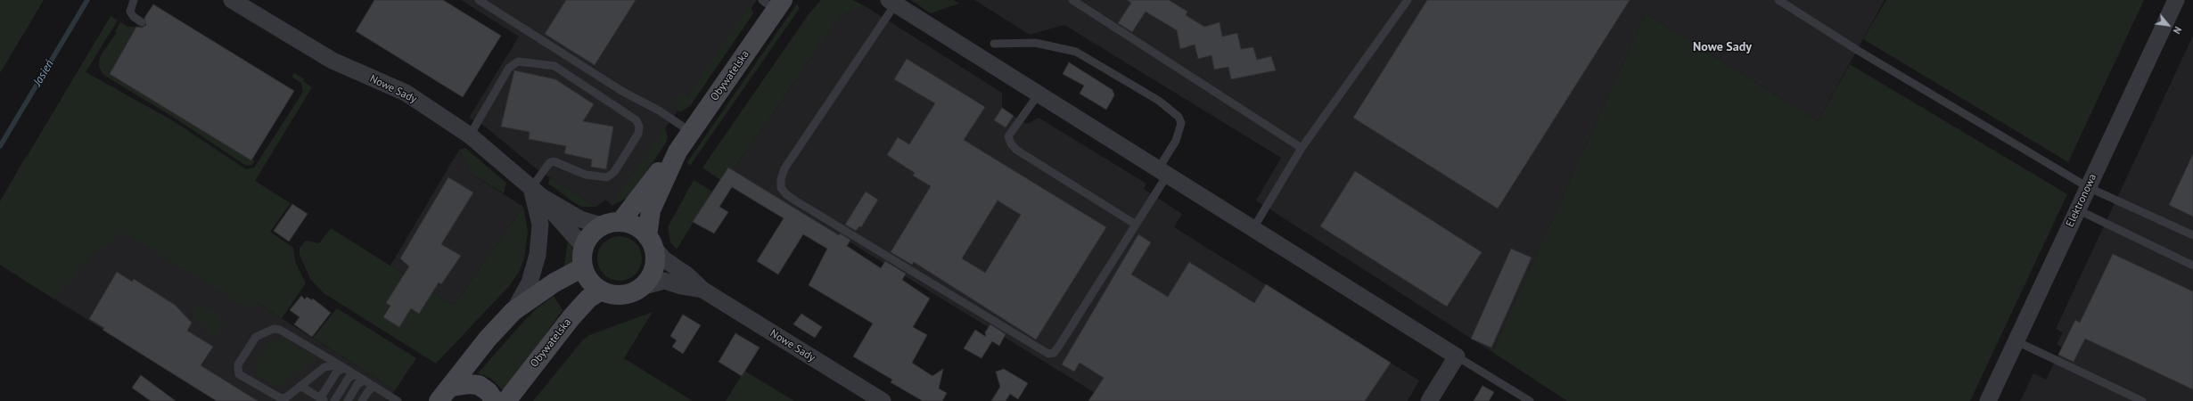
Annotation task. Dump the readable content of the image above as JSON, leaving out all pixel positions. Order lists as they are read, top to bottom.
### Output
{
  "streets": {
    "main road": ["Obywatelska"],
    "street": ["Nowe Sady", "Elektronowa"]
  },
  "crossings": [
    ["Obywatelska", "Nowe Sady"]
  ],
  "districts": ["Nowe Sady"],
  "water": ["Jasień"],
  "north": "bottom right"
}
